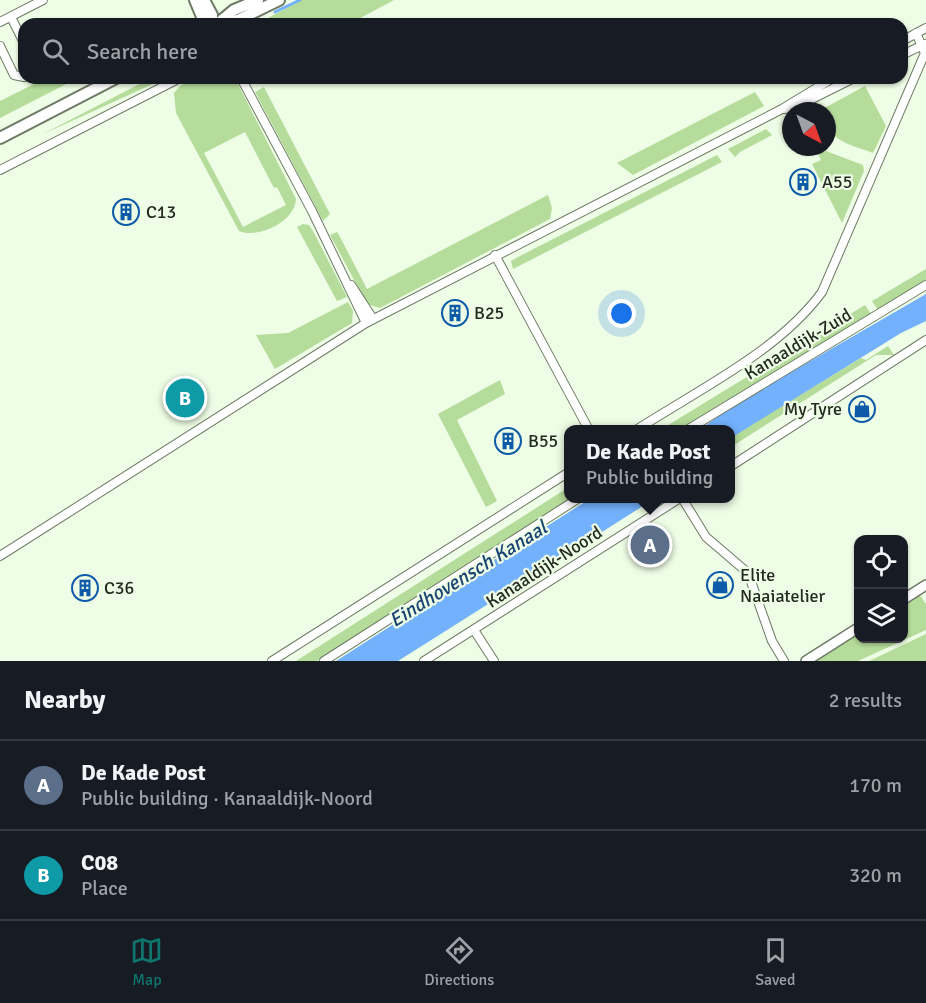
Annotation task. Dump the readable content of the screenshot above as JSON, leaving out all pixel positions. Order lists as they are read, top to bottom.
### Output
{
  "streets": {
    "street": ["Kanaaldijk-Zuid", "Kanaaldijk-Noord"]
  },
  "water": ["Eindhovensch Kanaal"],
  "places": {
    "building": [
      "A55",
      "C13",
      "B25",
      "B55",
      "C36"
    ],
    "shop": ["My Tyre", "Elite Naaiatelier"]
  },
  "north": "bottom right",
  "page": {
    "search": "Search here",
    "pins": ["B", "A"],
    "popup": ["De Kade Post", "Public building"],
    "heading": ["Nearby", "2 results"],
    "list": [
      {
        "mark": "A",
        "name": "De Kade Post",
        "note": "Public building · Kanaaldijk-Noord",
        "value": "170 m"
      },
      {
        "mark": "B",
        "name": "C08",
        "note": "Place",
        "value": "320 m"
      }
    ],
    "nav": ["Map", "Directions", "Saved"]
  }
}
